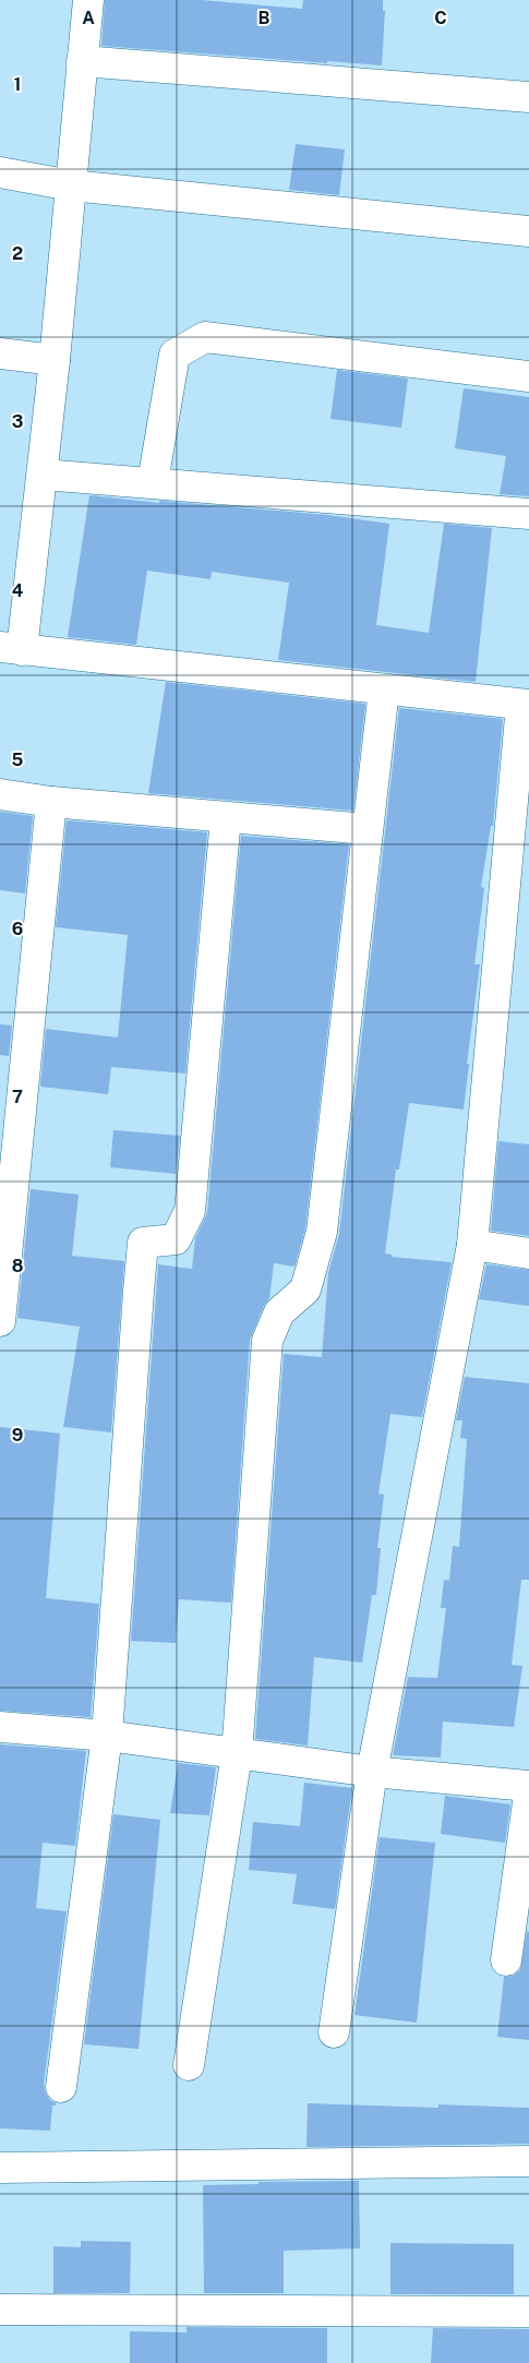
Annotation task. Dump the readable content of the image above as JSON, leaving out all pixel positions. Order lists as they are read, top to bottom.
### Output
{
  "grid": {
    "columns": ["A", "B", "C"],
    "rows": [
      "1",
      "2",
      "3",
      "4",
      "5",
      "6",
      "7",
      "8",
      "9"
    ]
  }
}
